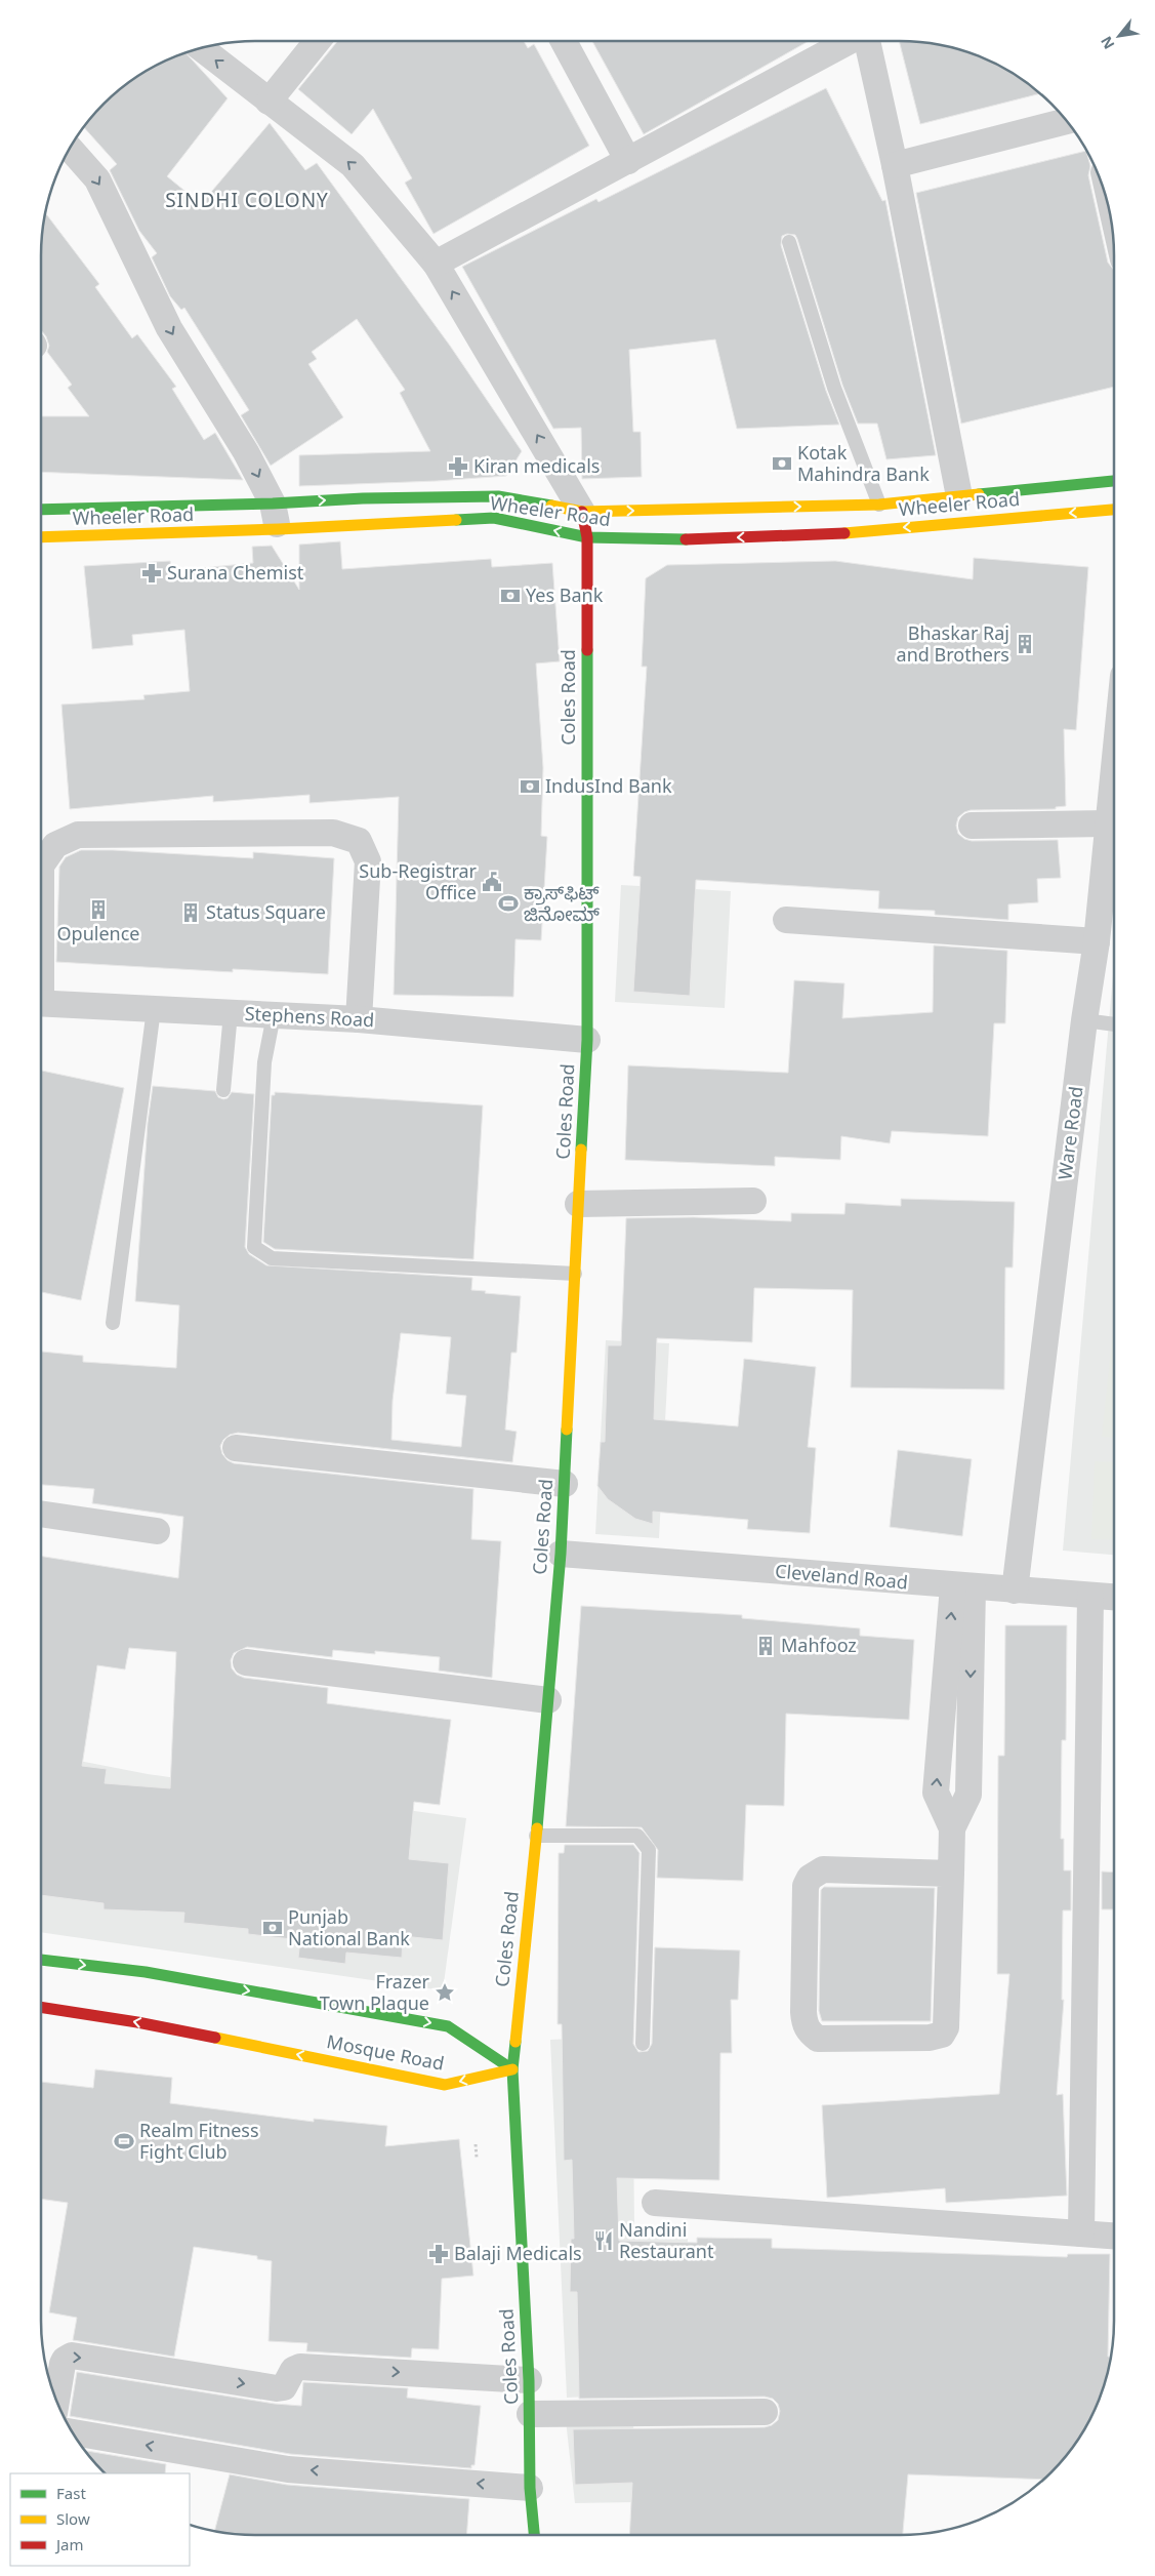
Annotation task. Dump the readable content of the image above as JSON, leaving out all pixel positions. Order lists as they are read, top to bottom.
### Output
{
  "streets": {
    "street": [
      "Wheeler Road",
      "Coles Road",
      "Stephens Road",
      "Ware Road",
      "Cleveland Road",
      "Mosque Road"
    ]
  },
  "crossings": [
    ["Wheeler Road", "Coles Road"],
    ["Coles Road", "Stephens Road"],
    ["Coles Road", "Cleveland Road"],
    ["Coles Road", "Mosque Road"],
    ["Ware Road", "Cleveland Road"]
  ],
  "districts": ["SINDHI COLONY"],
  "places": {
    "bank": [
      "Kotak Mahindra Bank",
      "Yes Bank",
      "IndusInd Bank",
      "Punjab National Bank"
    ],
    "pharmacy": ["Kiran medicals", "Surana Chemist", "Balaji Medicals"],
    "building": [
      "Bhaskar Raj and Brothers",
      "Opulence",
      "Status Square",
      "Mahfooz"
    ],
    "public building": ["Sub-Registrar Office"],
    "sports": ["ಕ್ರಾಸ್‌ಫಿಟ್ ಜಿನೋಮ್", "Realm Fitness Fight Club"],
    "place": ["Frazer Town Plaque"],
    "restaurant": ["Nandini Restaurant"]
  },
  "legend": ["Fast", "Slow", "Jam"],
  "north": "bottom left"
}
